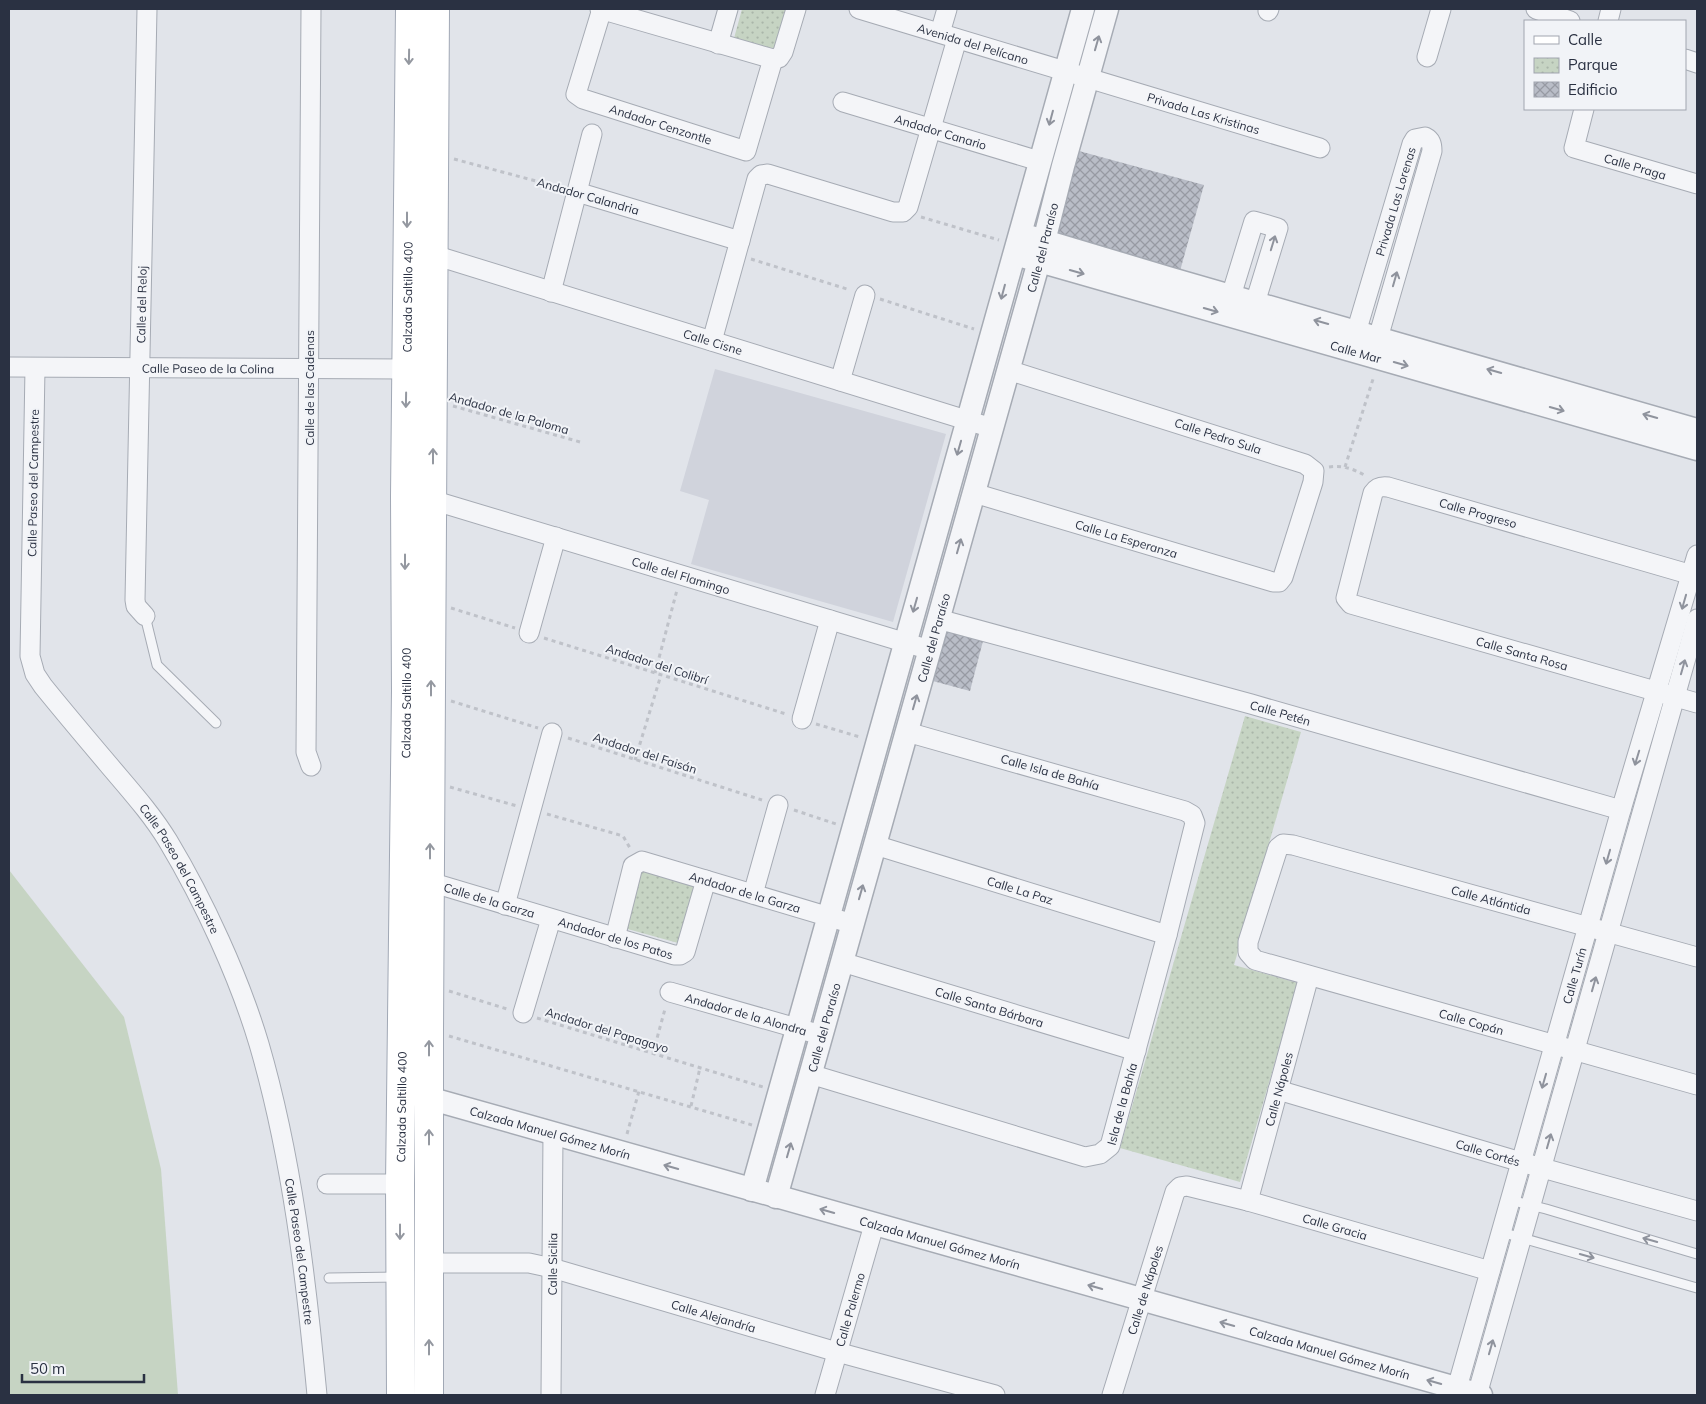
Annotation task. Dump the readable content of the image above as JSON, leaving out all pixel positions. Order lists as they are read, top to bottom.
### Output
{
  "streets": {
    "main road": ["Calzada Saltillo 400"],
    "street": [
      "Avenida del Pelícano",
      "Privada Las Kristinas",
      "Andador Cenzontle",
      "Andador Canario",
      "Calle Praga",
      "Andador Calandria",
      "Privada Las Lorenas",
      "Calle del Paraíso",
      "Calle del Reloj",
      "Calle Cisne",
      "Calle Mar",
      "Calle Paseo de la Colina",
      "Calle de las Cadenas",
      "Calle Pedro Sula",
      "Calle Paseo del Campestre",
      "Calle Progreso",
      "Calle La Esperanza",
      "Calle del Flamingo",
      "Calle Santa Rosa",
      "Calle Petén",
      "Calle Isla de Bahía",
      "Calle La Paz",
      "Andador de la Garza",
      "Calle de la Garza",
      "Calle Atlántida",
      "Andador de los Patos",
      "Calle Turín",
      "Calle Santa Bárbara",
      "Andador de la Alondra",
      "Calle Copán",
      "Calle Nápoles",
      "Isla de la Bahía",
      "Calzada Manuel Gómez Morín",
      "Calle Cortés",
      "Calle Gracia",
      "Calle Sicilia",
      "Calle de Nápoles",
      "Calle Palermo",
      "Calle Alejandría"
    ],
    "path": [
      "Andador de la Paloma",
      "Andador del Colibrí",
      "Andador del Faisán",
      "Andador del Papagayo"
    ]
  },
  "crossings": [
    ["Avenida del Pelícano", "Privada Las Kristinas"],
    ["Avenida del Pelícano", "Calle del Paraíso"],
    ["Privada Las Kristinas", "Calle del Paraíso"],
    ["Andador Canario", "Calle del Paraíso"],
    ["Andador Calandria", "Calzada Saltillo 400"],
    ["Privada Las Lorenas", "Calle Mar"],
    ["Calle del Paraíso", "Calle Cisne"],
    ["Calle del Paraíso", "Calle Mar"],
    ["Calle del Paraíso", "Calle Pedro Sula"],
    ["Calle del Paraíso", "Calle La Esperanza"],
    ["Calle del Paraíso", "Calle del Flamingo"],
    ["Calle del Paraíso", "Andador del Colibrí"],
    ["Calle del Paraíso", "Calle Petén"],
    ["Calle del Paraíso", "Andador del Faisán"],
    ["Calle del Paraíso", "Calle Isla de Bahía"],
    ["Calle del Paraíso", "Calle La Paz"],
    ["Calle del Paraíso", "Andador de la Garza"],
    ["Calle del Paraíso", "Calle Santa Bárbara"],
    ["Calle del Paraíso", "Andador de la Alondra"],
    ["Calle del Paraíso", "Andador del Papagayo"],
    ["Calle del Paraíso", "Isla de la Bahía"],
    ["Calle del Paraíso", "Calzada Manuel Gómez Morín"],
    ["Calzada Saltillo 400", "Calle Cisne"],
    ["Calzada Saltillo 400", "Calle Paseo de la Colina"],
    ["Calzada Saltillo 400", "Andador de la Paloma"],
    ["Calzada Saltillo 400", "Calle del Flamingo"],
    ["Calzada Saltillo 400", "Andador del Colibrí"],
    ["Calzada Saltillo 400", "Andador del Faisán"],
    ["Calzada Saltillo 400", "Calle de la Garza"],
    ["Calzada Saltillo 400", "Andador del Papagayo"],
    ["Calzada Saltillo 400", "Calzada Manuel Gómez Morín"],
    ["Calzada Saltillo 400", "Calle Alejandría"],
    ["Calle del Reloj", "Calle Paseo de la Colina"],
    ["Calle Paseo de la Colina", "Calle de las Cadenas"],
    ["Calle Paseo de la Colina", "Calle Paseo del Campestre"],
    ["Calle Pedro Sula", "Calle La Esperanza"],
    ["Calle Progreso", "Calle Santa Rosa"],
    ["Calle Progreso", "Calle Turín"],
    ["Calle Santa Rosa", "Calle Turín"],
    ["Calle Petén", "Calle Turín"],
    ["Calle Isla de Bahía", "Isla de la Bahía"],
    ["Calle La Paz", "Isla de la Bahía"],
    ["Andador de la Garza", "Andador de los Patos"],
    ["Calle de la Garza", "Andador de los Patos"],
    ["Calle Atlántida", "Calle Turín"],
    ["Calle Atlántida", "Calle Copán"],
    ["Calle Turín", "Calle Copán"],
    ["Calle Turín", "Calzada Manuel Gómez Morín"],
    ["Calle Turín", "Calle Cortés"],
    ["Calle Turín", "Calle Gracia"],
    ["Calle Santa Bárbara", "Isla de la Bahía"],
    ["Calle Copán", "Calle Nápoles"],
    ["Calle Nápoles", "Calle Cortés"],
    ["Calle Nápoles", "Calle Gracia"],
    ["Calzada Manuel Gómez Morín", "Calle Sicilia"],
    ["Calzada Manuel Gómez Morín", "Calle de Nápoles"],
    ["Calzada Manuel Gómez Morín", "Calle Palermo"],
    ["Calle Gracia", "Calle de Nápoles"],
    ["Calle Sicilia", "Calle Alejandría"],
    ["Calle Palermo", "Calle Alejandría"]
  ],
  "one_way": ["Calzada Manuel Gómez Morín"],
  "legend": ["Calle", "Parque", "Edificio"],
  "scale_bar": "50 m"
}
